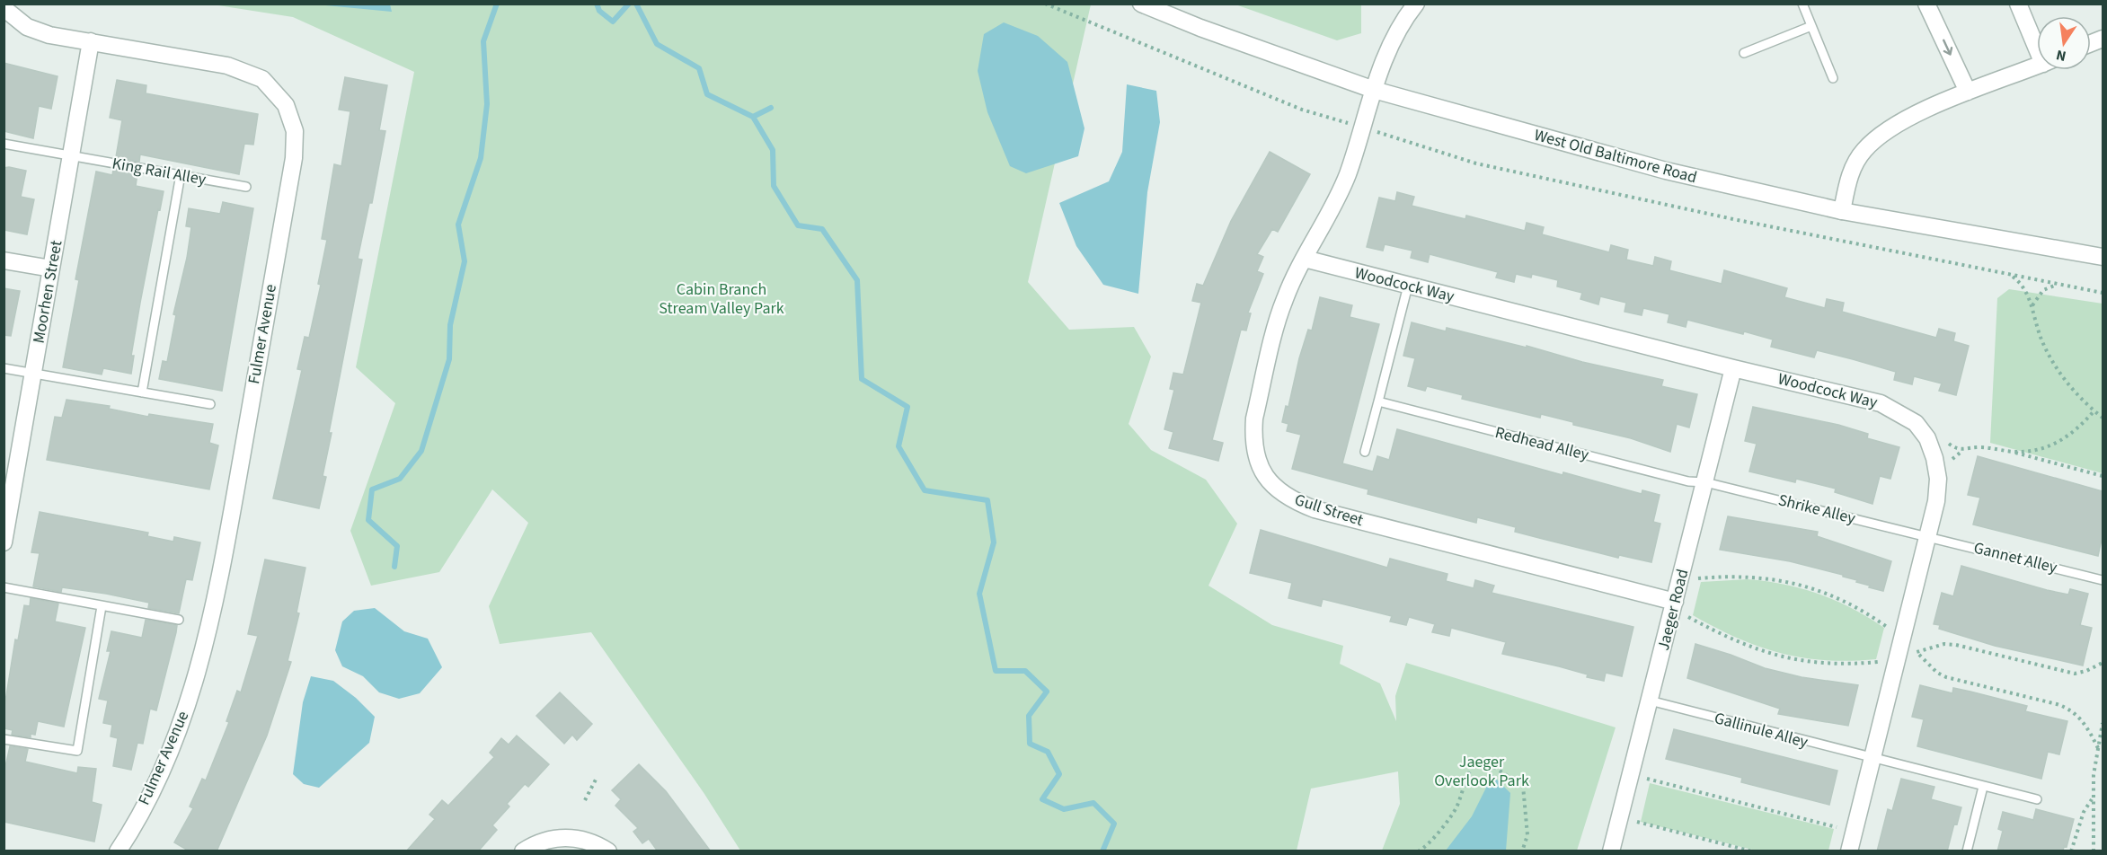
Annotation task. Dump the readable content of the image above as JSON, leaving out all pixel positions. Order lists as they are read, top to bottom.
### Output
{
  "streets": {
    "street": [
      "West Old Baltimore Road",
      "Woodcock Way",
      "Moorhen Street",
      "Fulmer Avenue",
      "Gull Street",
      "Jaeger Road"
    ],
    "lane": [
      "King Rail Alley",
      "Redhead Alley",
      "Shrike Alley",
      "Gannet Alley",
      "Gallinule Alley"
    ]
  },
  "crossings": [
    ["West Old Baltimore Road", "Gull Street"],
    ["King Rail Alley", "Moorhen Street"],
    ["Woodcock Way", "Shrike Alley"],
    ["Woodcock Way", "Gull Street"],
    ["Woodcock Way", "Gannet Alley"],
    ["Woodcock Way", "Jaeger Road"],
    ["Woodcock Way", "Gallinule Alley"],
    ["Moorhen Street", "Fulmer Avenue"],
    ["Redhead Alley", "Shrike Alley"],
    ["Redhead Alley", "Jaeger Road"],
    ["Shrike Alley", "Gannet Alley"],
    ["Shrike Alley", "Jaeger Road"],
    ["Gull Street", "Jaeger Road"],
    ["Jaeger Road", "Gallinule Alley"]
  ],
  "parks": ["Cabin Branch Stream Valley Park", "Jaeger Overlook Park"],
  "north": "bottom"
}
